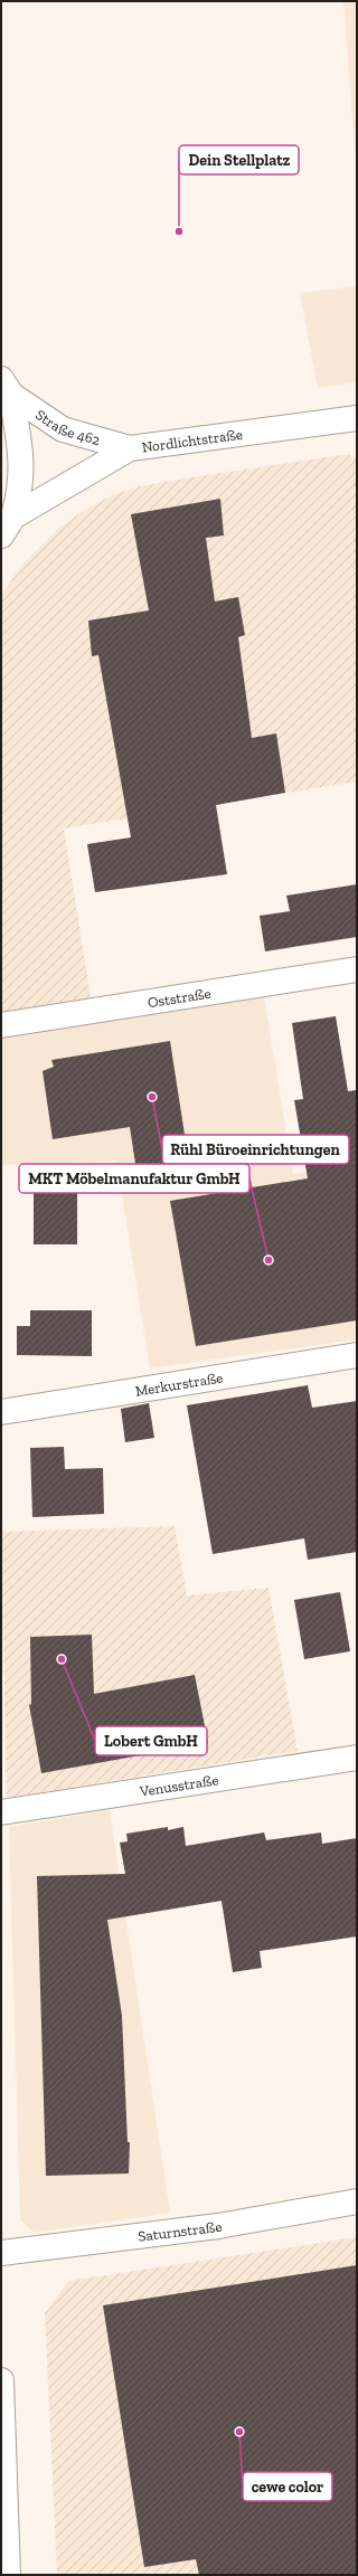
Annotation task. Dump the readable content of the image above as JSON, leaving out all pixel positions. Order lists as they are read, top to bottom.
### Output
{
  "streets": {
    "street": [
      "Straße 462",
      "Nordlichtstraße",
      "Oststraße",
      "Merkurstraße",
      "Venusstraße",
      "Saturnstraße"
    ]
  },
  "crossings": [
    ["Straße 462", "Nordlichtstraße"]
  ],
  "places": [
    "Dein Stellplatz",
    "Rühl Büroeinrichtungen",
    "MKT Möbelmanufaktur GmbH",
    "Lobert GmbH",
    "cewe color"
  ]
}
